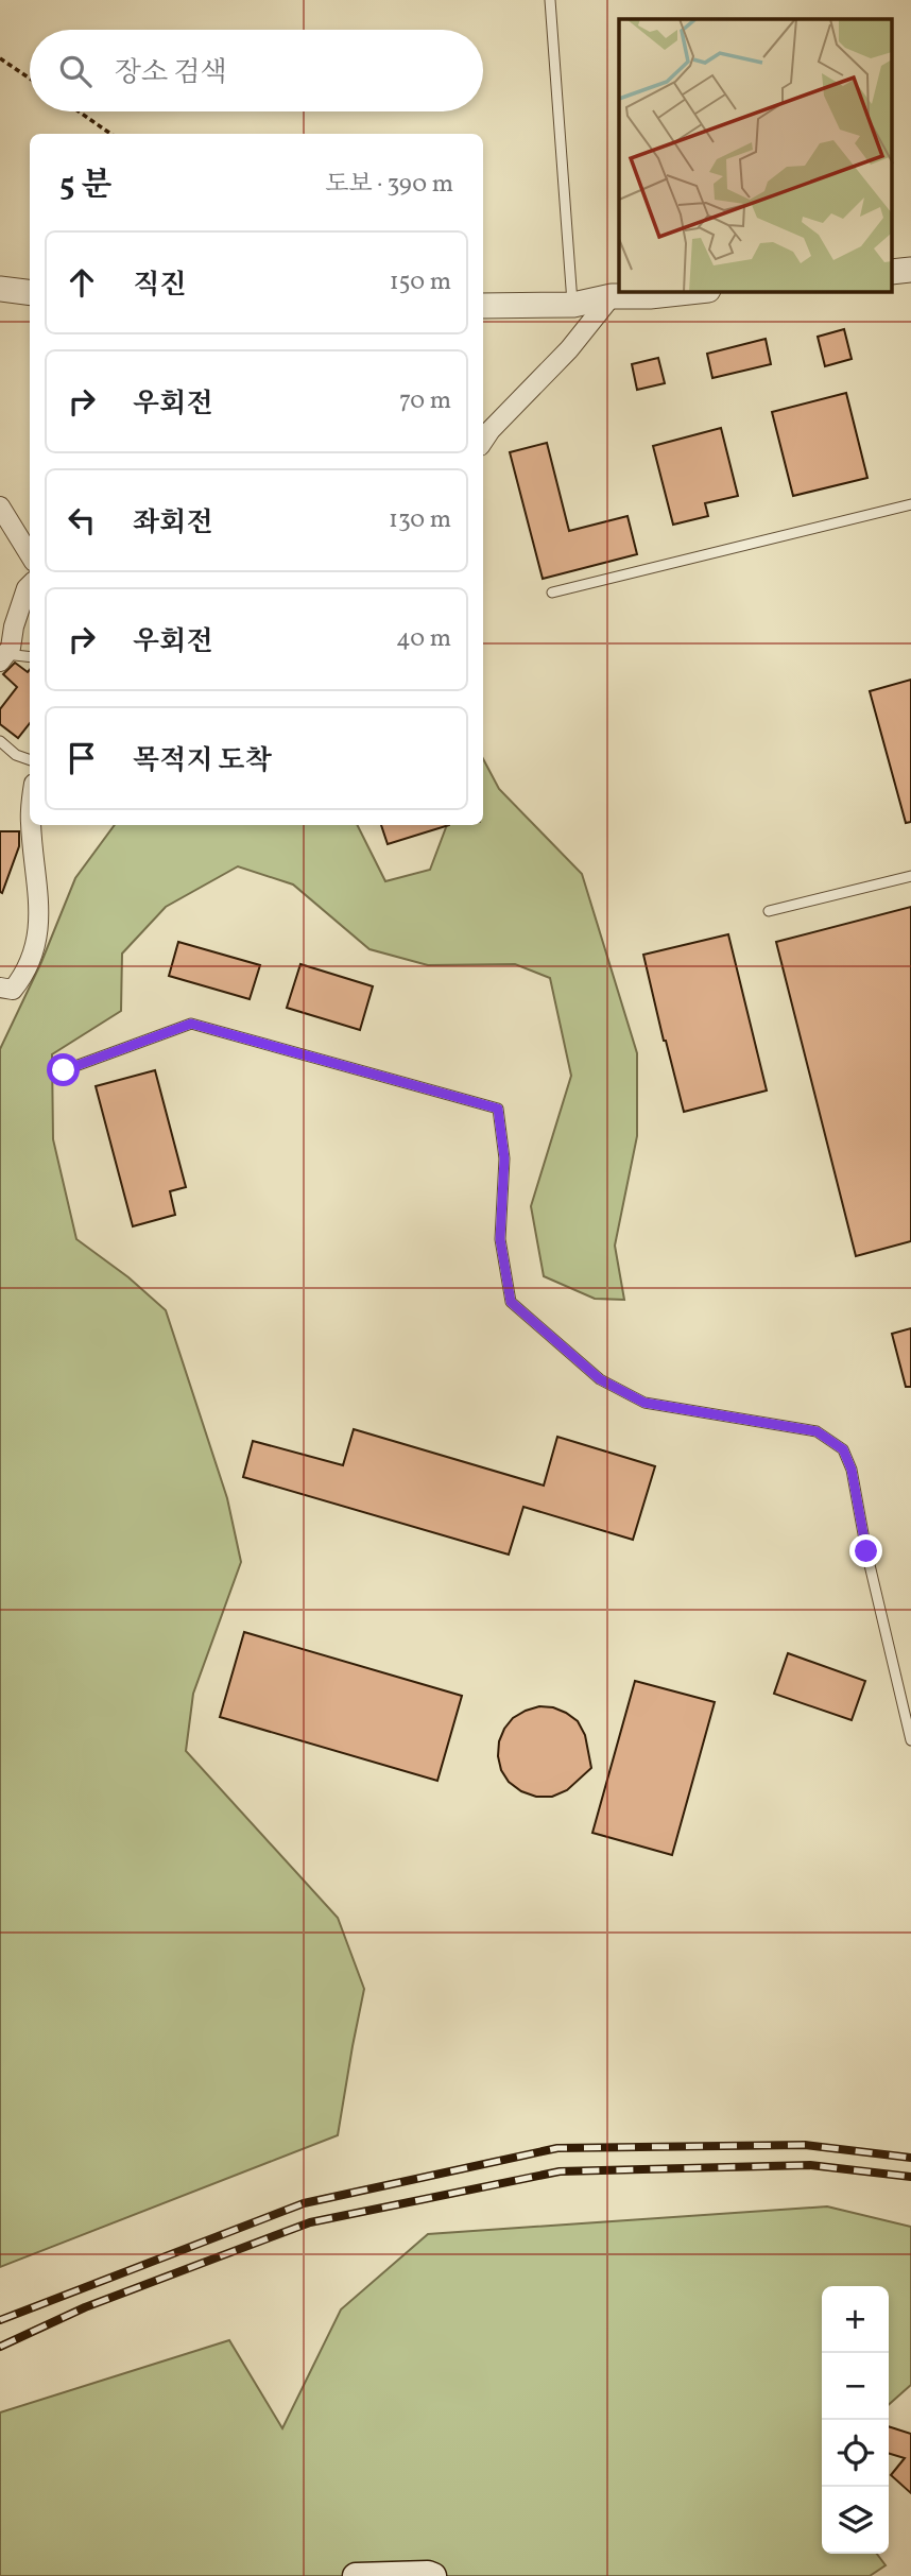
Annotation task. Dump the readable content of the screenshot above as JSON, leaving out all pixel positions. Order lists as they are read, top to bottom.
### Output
{
  "page": {
    "search": "장소 검색",
    "heading": ["5 분", "도보 · 390 m"],
    "list": [
      ["직진", "150 m"],
      ["우회전", "70 m"],
      ["좌회전", "130 m"],
      ["우회전", "40 m"],
      "목적지 도착"
    ],
    "map_buttons": ["+", "−"]
  }
}
